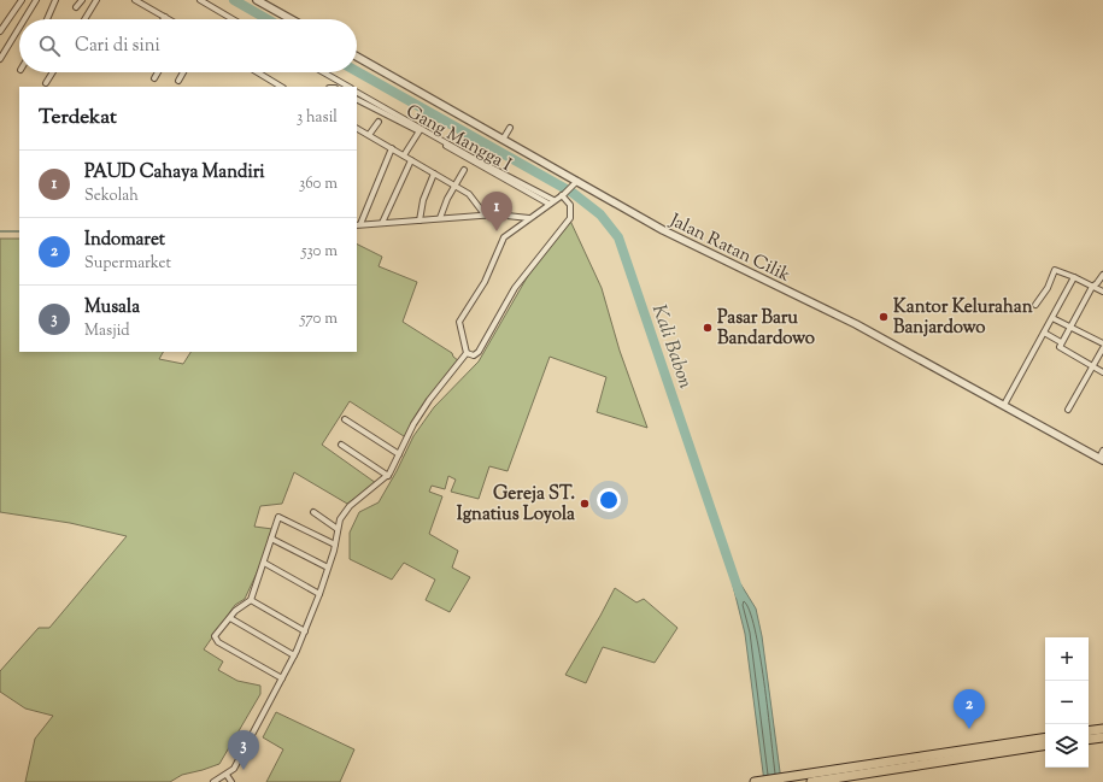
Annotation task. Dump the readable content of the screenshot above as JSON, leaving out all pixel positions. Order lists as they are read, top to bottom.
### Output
{
  "streets": {
    "street": ["Gang Mangga I", "Jalan Ratan Cilik"]
  },
  "water": ["Kali Babon"],
  "places": ["Kantor Kelurahan Banjardowo", "Pasar Baru Bandardowo", "Gereja ST. Ignatius Loyola"],
  "page": {
    "search": "Cari di sini",
    "heading": ["Terdekat", "3 hasil"],
    "list": [
      {
        "mark": "1",
        "name": "PAUD Cahaya Mandiri",
        "note": "Sekolah",
        "value": "360 m"
      },
      {
        "mark": "2",
        "name": "Indomaret",
        "note": "Supermarket",
        "value": "530 m"
      },
      {
        "mark": "3",
        "name": "Musala",
        "note": "Masjid",
        "value": "570 m"
      }
    ],
    "pins": ["1", "2", "3"],
    "map_buttons": ["+", "−"]
  }
}
